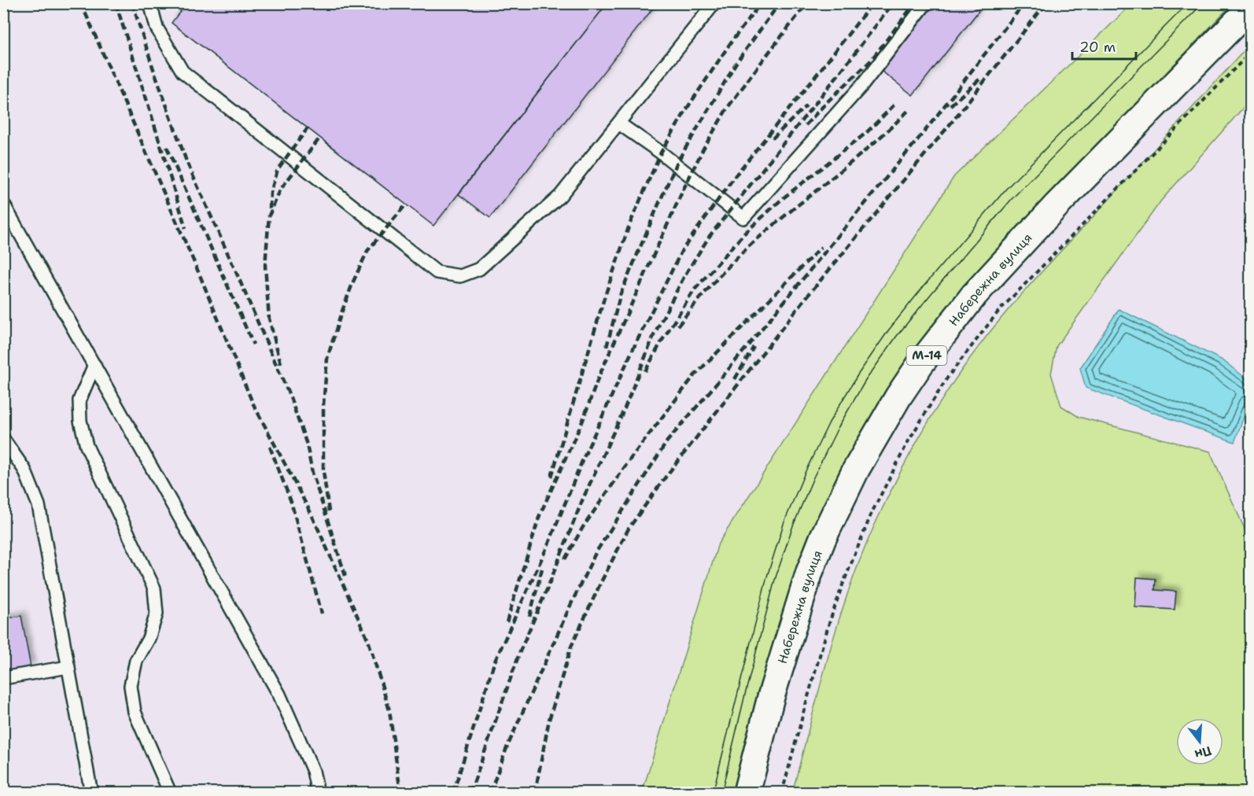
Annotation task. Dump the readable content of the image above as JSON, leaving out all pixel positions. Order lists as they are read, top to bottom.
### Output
{
  "streets": {
    "highway": ["Набережна вулиця", "М-14"]
  },
  "scale_bar": "20 m",
  "north": "bottom"
}
